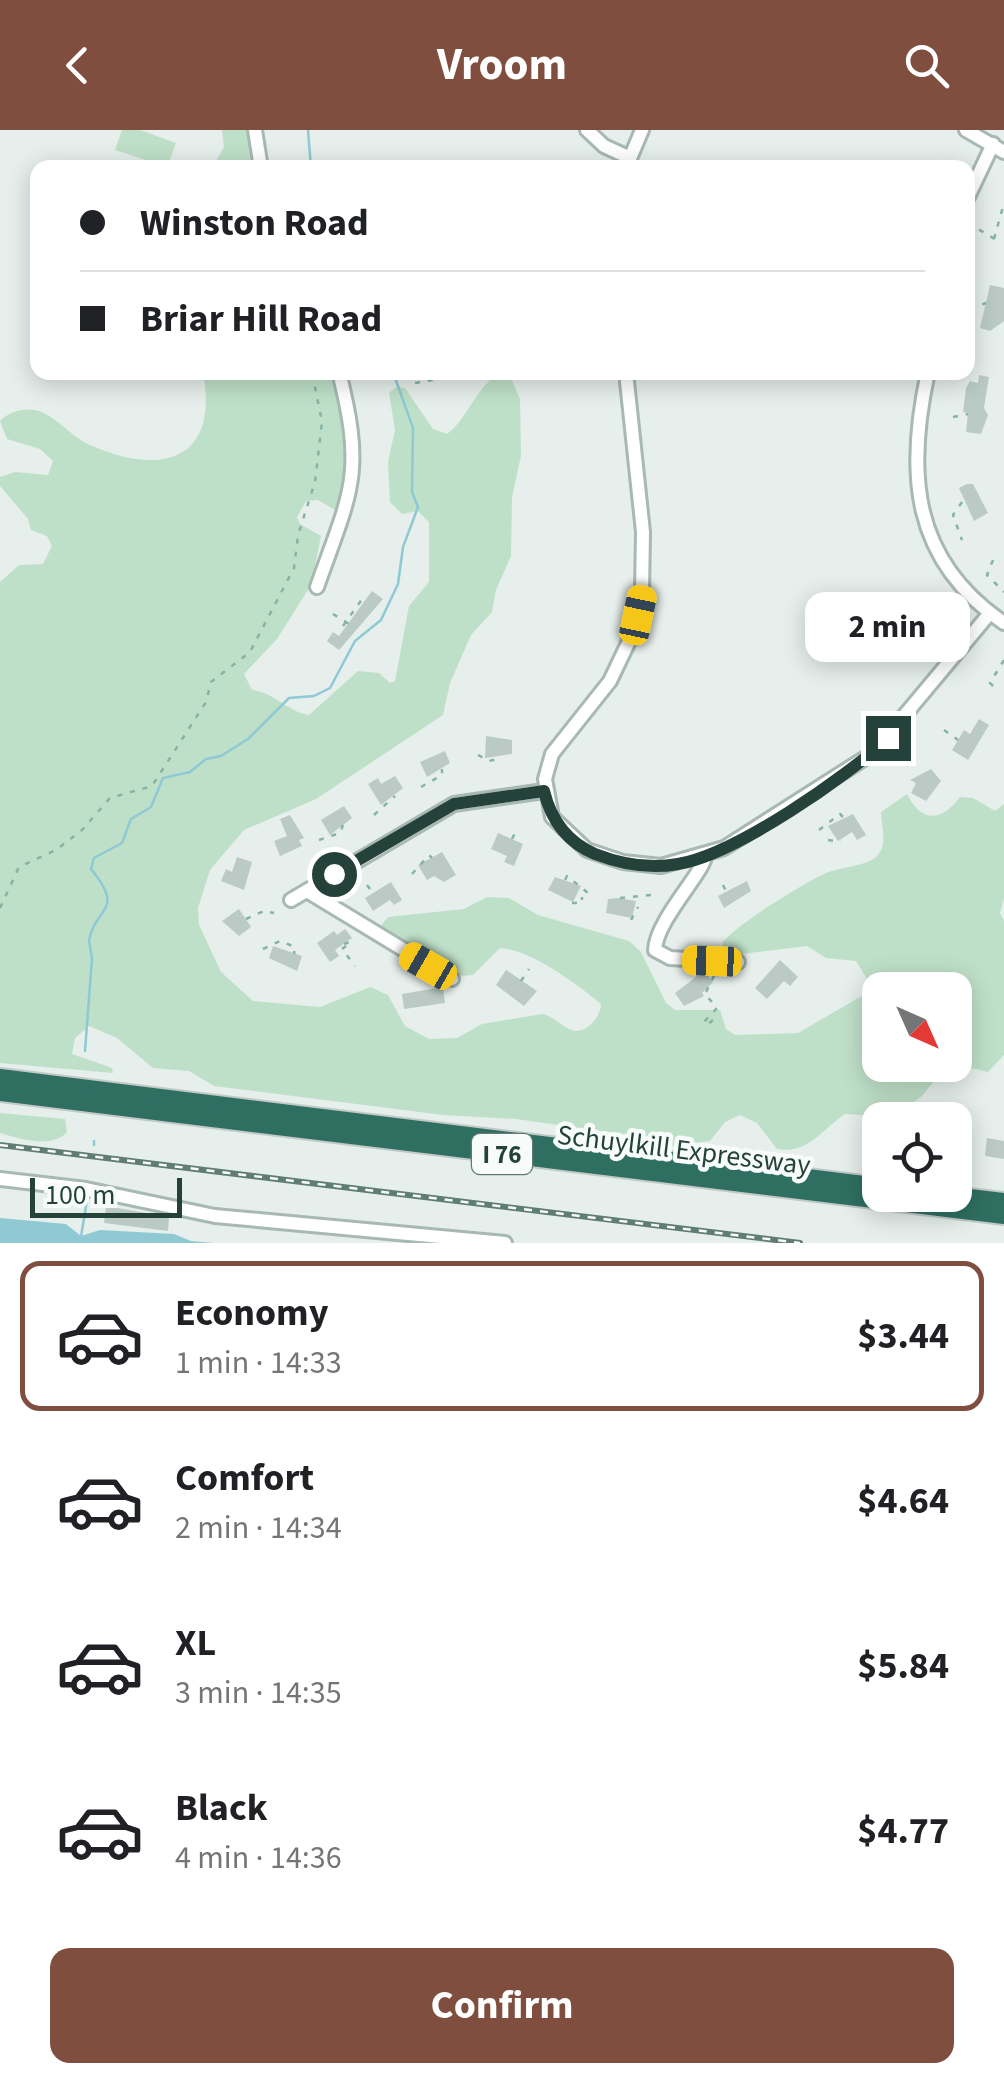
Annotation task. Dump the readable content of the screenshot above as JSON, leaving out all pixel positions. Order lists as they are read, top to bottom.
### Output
{
  "streets": {
    "highway": ["Schuylkill Expressway", "I 76"]
  },
  "scale_bar": "100 m",
  "north": "bottom right",
  "page": {
    "header": "Vroom",
    "banner": ["Winston Road", "Briar Hill Road"],
    "bubble": "2 min",
    "scale": "100 m",
    "list": [
      {
        "name": "Economy",
        "note": "1 min · 14:33",
        "value": "$3.44"
      },
      {
        "name": "Comfort",
        "note": "2 min · 14:34",
        "value": "$4.64"
      },
      {
        "name": "XL",
        "note": "3 min · 14:35",
        "value": "$5.84"
      },
      {
        "name": "Black",
        "note": "4 min · 14:36",
        "value": "$4.77"
      }
    ],
    "buttons": "Confirm"
  }
}
